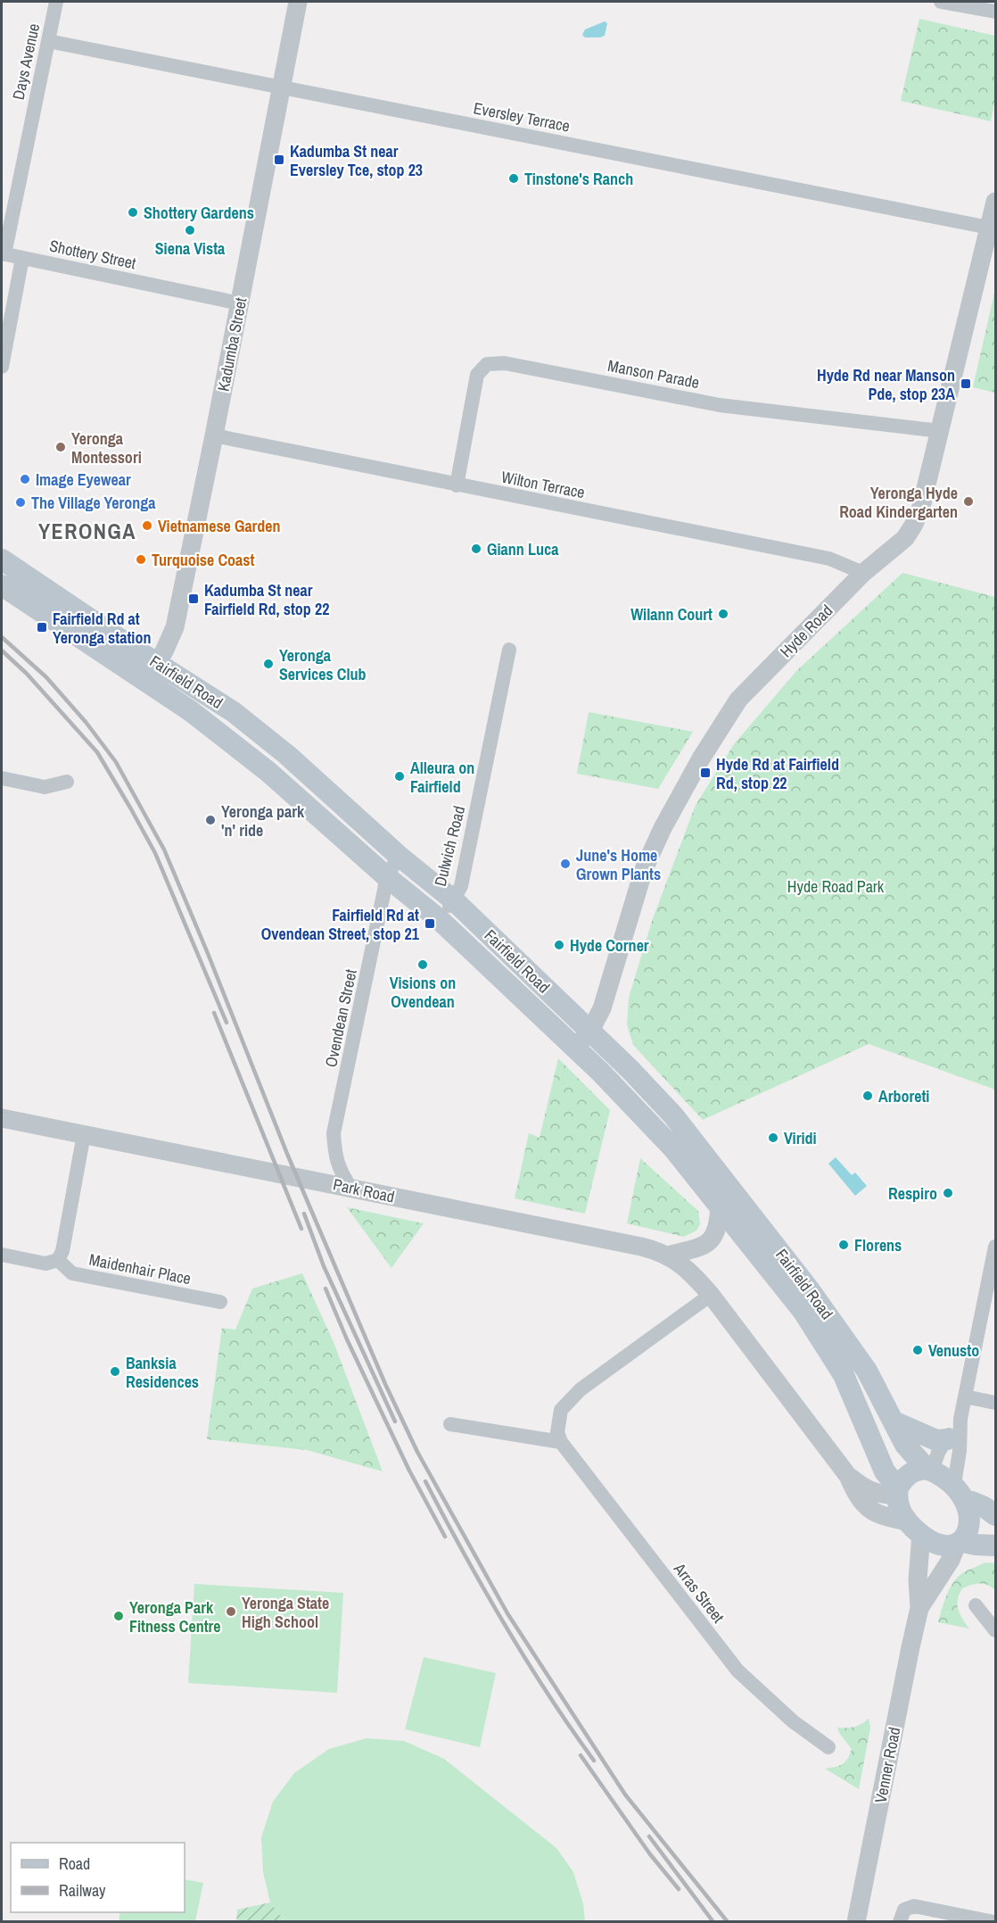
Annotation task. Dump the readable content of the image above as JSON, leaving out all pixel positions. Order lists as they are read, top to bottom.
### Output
{
  "streets": {
    "main road": ["Fairfield Road"],
    "street": [
      "Days Avenue",
      "Eversley Terrace",
      "Shottery Street",
      "Kadumba Street",
      "Manson Parade",
      "Wilton Terrace",
      "Hyde Road",
      "Dulwich Road",
      "Ovendean Street",
      "Park Road",
      "Maidenhair Place",
      "Arras Street",
      "Venner Road"
    ]
  },
  "crossings": [
    ["Days Avenue", "Eversley Terrace"],
    ["Days Avenue", "Shottery Street"],
    ["Eversley Terrace", "Kadumba Street"],
    ["Eversley Terrace", "Hyde Road"],
    ["Shottery Street", "Kadumba Street"],
    ["Kadumba Street", "Wilton Terrace"],
    ["Kadumba Street", "Fairfield Road"],
    ["Manson Parade", "Wilton Terrace"],
    ["Manson Parade", "Hyde Road"],
    ["Wilton Terrace", "Hyde Road"],
    ["Hyde Road", "Fairfield Road"],
    ["Fairfield Road", "Dulwich Road"],
    ["Fairfield Road", "Ovendean Street"],
    ["Fairfield Road", "Venner Road"],
    ["Ovendean Street", "Park Road"]
  ],
  "districts": ["YERONGA"],
  "parks": ["Hyde Road Park"],
  "places": {
    "transit": [
      "Kadumba St near Eversley Tce, stop 23",
      "Hyde Rd near Manson Pde, stop 23A",
      "Kadumba St near Fairfield Rd, stop 22",
      "Fairfield Rd at Yeronga station",
      "Hyde Rd at Fairfield Rd, stop 22",
      "Fairfield Rd at Ovendean Street, stop 21"
    ],
    "other": [
      "Tinstone's Ranch",
      "Shottery Gardens",
      "Siena Vista",
      "Yeronga Montessori",
      "Image Eyewear",
      "Yeronga Hyde Road Kindergarten",
      "The Village Yeronga",
      "Vietnamese Garden",
      "Giann Luca",
      "Turquoise Coast",
      "Wilann Court",
      "Yeronga Services Club",
      "Alleura on Fairfield",
      "Yeronga park 'n' ride",
      "June's Home Grown Plants",
      "Hyde Corner",
      "Visions on Ovendean",
      "Arboreti",
      "Viridi",
      "Respiro",
      "Florens",
      "Venusto",
      "Banksia Residences",
      "Yeronga State High School",
      "Yeronga Park Fitness Centre"
    ]
  },
  "legend": ["Road", "Railway"]
}
